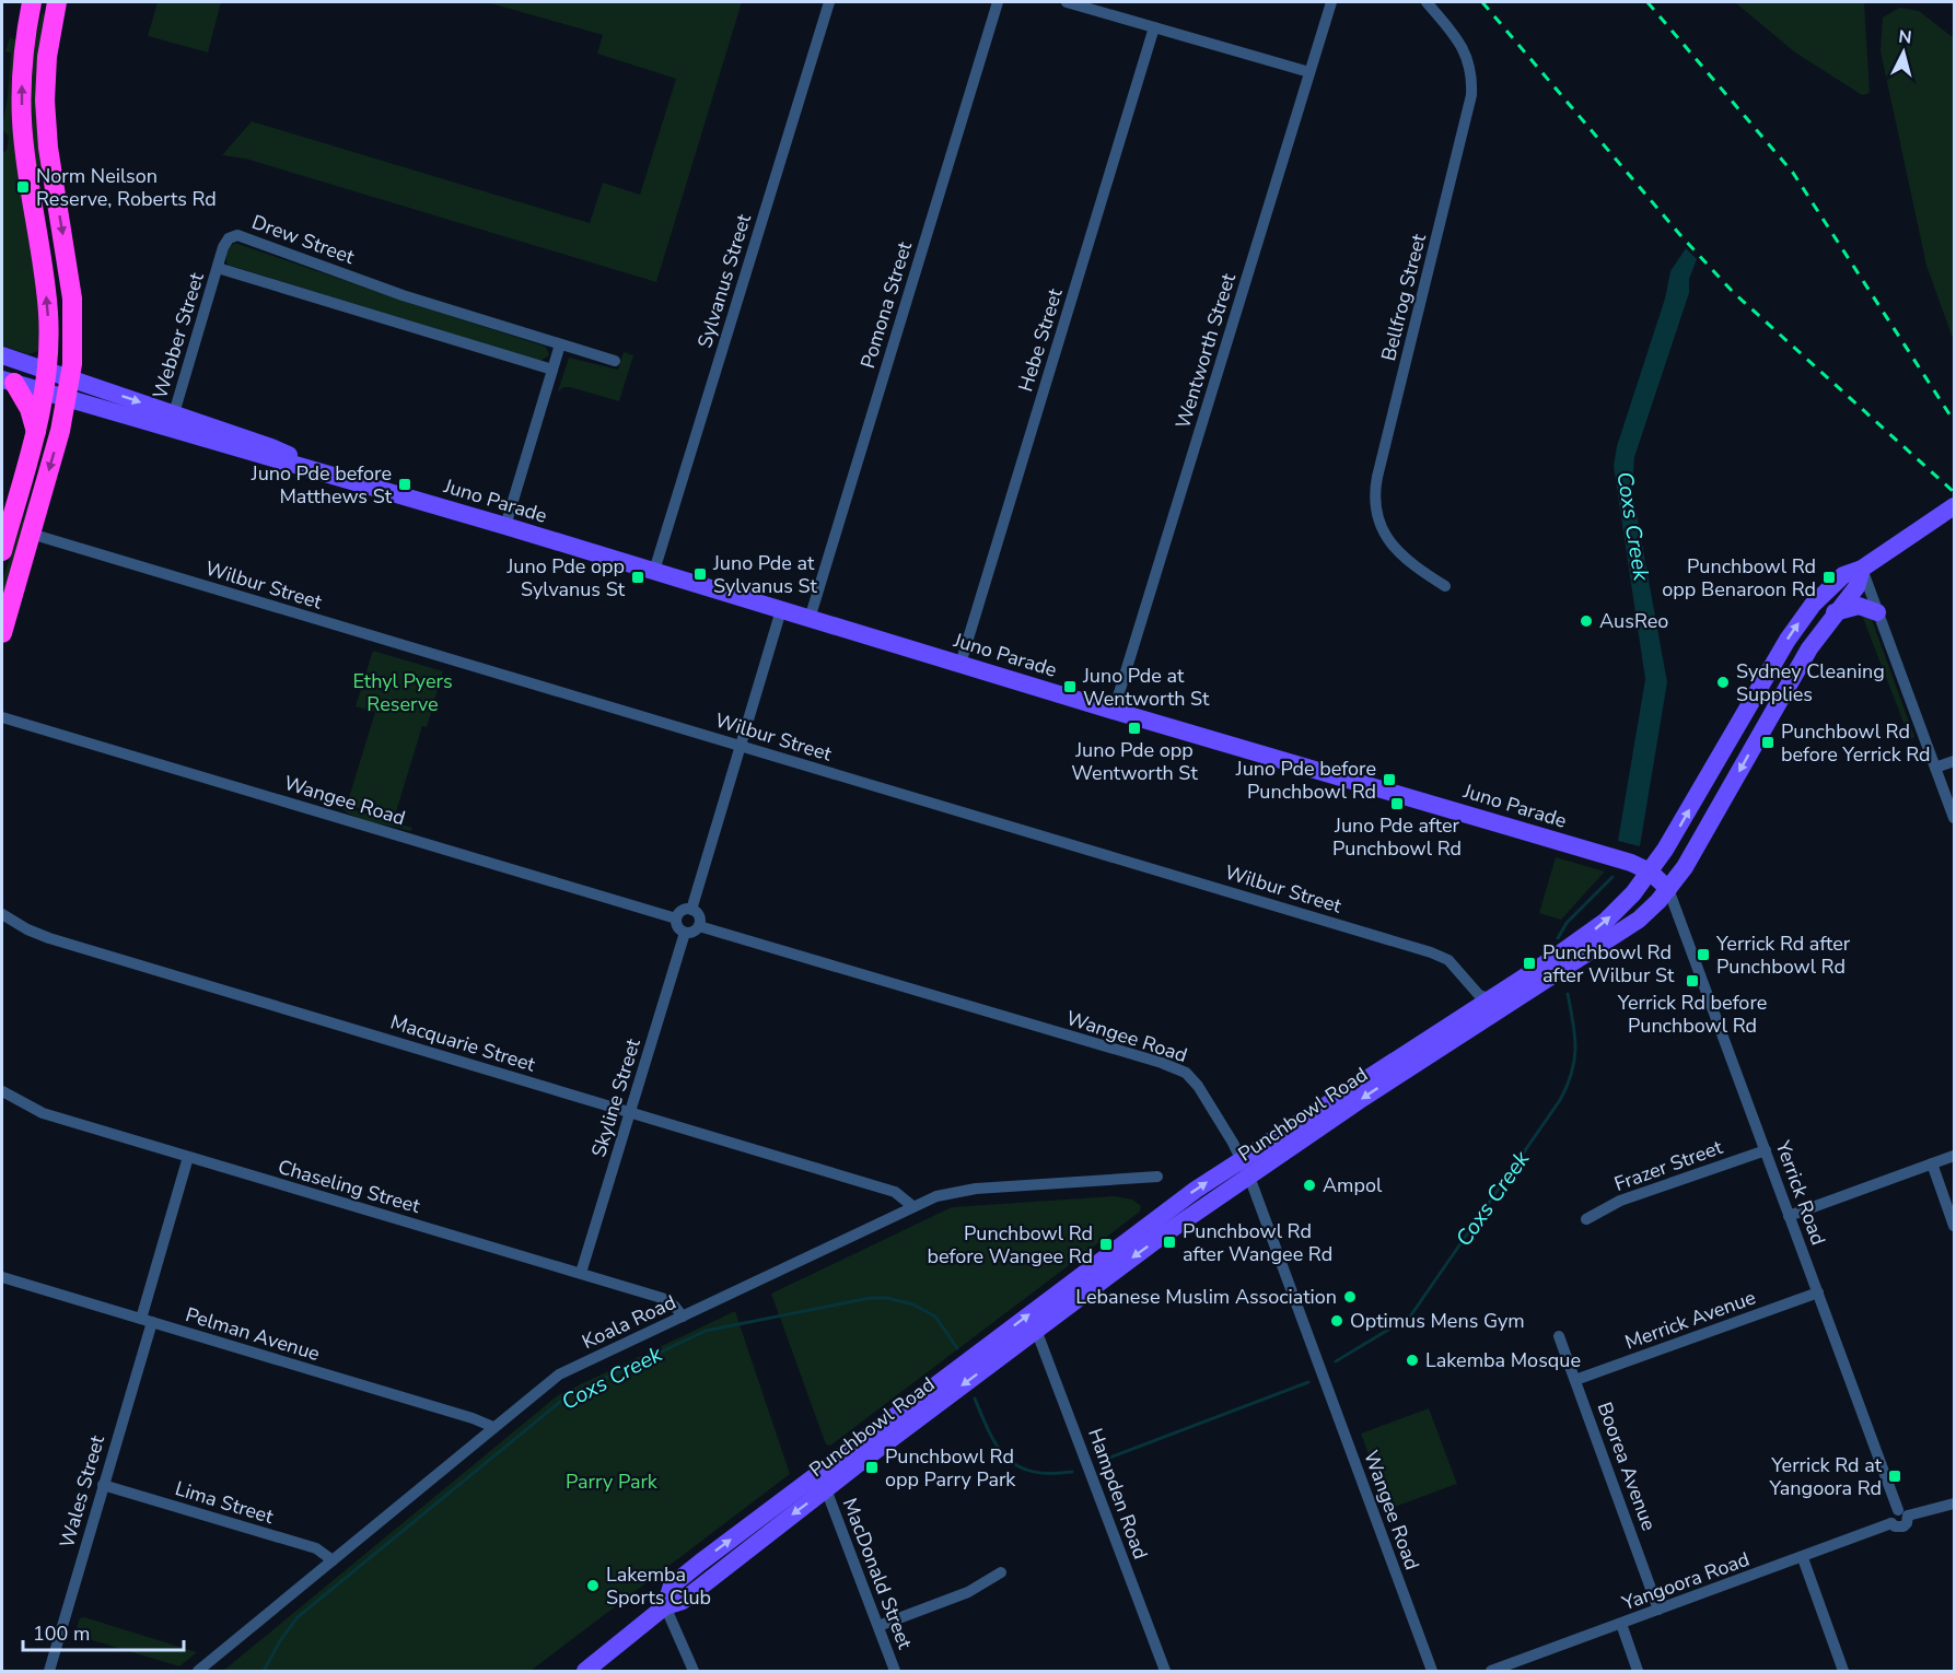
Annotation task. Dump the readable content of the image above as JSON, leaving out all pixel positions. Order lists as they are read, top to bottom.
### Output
{
  "streets": {
    "main road": ["Juno Parade", "Punchbowl Road"],
    "street": [
      "Drew Street",
      "Sylvanus Street",
      "Bellfrog Street",
      "Pomona Street",
      "Webber Street",
      "Hebe Street",
      "Wentworth Street",
      "Wilbur Street",
      "Wangee Road",
      "Macquarie Street",
      "Skyline Street",
      "Frazer Street",
      "Chaseling Street",
      "Yerrick Road",
      "Merrick Avenue",
      "Koala Road",
      "Pelman Avenue",
      "Boorea Avenue",
      "Wales Street",
      "Hampden Road",
      "Lima Street",
      "MacDonald Street",
      "Yangoora Road"
    ]
  },
  "crossings": [
    ["Drew Street", "Webber Street"],
    ["Sylvanus Street", "Juno Parade"],
    ["Pomona Street", "Juno Parade"],
    ["Webber Street", "Juno Parade"],
    ["Hebe Street", "Juno Parade"],
    ["Wentworth Street", "Juno Parade"],
    ["Juno Parade", "Punchbowl Road"],
    ["Juno Parade", "Yerrick Road"],
    ["Wilbur Street", "Punchbowl Road"],
    ["Wangee Road", "Skyline Street"],
    ["Wangee Road", "Punchbowl Road"],
    ["Macquarie Street", "Skyline Street"],
    ["Macquarie Street", "Koala Road"],
    ["Skyline Street", "Chaseling Street"],
    ["Punchbowl Road", "Yerrick Road"],
    ["Punchbowl Road", "Hampden Road"],
    ["Punchbowl Road", "MacDonald Street"],
    ["Frazer Street", "Yerrick Road"],
    ["Chaseling Street", "Koala Road"],
    ["Chaseling Street", "Wales Street"],
    ["Yerrick Road", "Merrick Avenue"],
    ["Yerrick Road", "Yangoora Road"],
    ["Merrick Avenue", "Boorea Avenue"],
    ["Koala Road", "Pelman Avenue"],
    ["Koala Road", "Lima Street"],
    ["Pelman Avenue", "Wales Street"],
    ["Boorea Avenue", "Yangoora Road"],
    ["Wales Street", "Lima Street"]
  ],
  "water": ["Coxs Creek"],
  "parks": ["Ethyl Pyers Reserve", "Parry Park"],
  "places": {
    "transit": [
      "Norm Neilson Reserve, Roberts Rd",
      "Juno Pde before Matthews St",
      "Juno Pde at Sylvanus St",
      "Juno Pde opp Sylvanus St",
      "Punchbowl Rd opp Benaroon Rd",
      "Juno Pde at Wentworth St",
      "Juno Pde opp Wentworth St",
      "Punchbowl Rd before Yerrick Rd",
      "Juno Pde before Punchbowl Rd",
      "Juno Pde after Punchbowl Rd",
      "Yerrick Rd after Punchbowl Rd",
      "Punchbowl Rd after Wilbur St",
      "Yerrick Rd before Punchbowl Rd",
      "Punchbowl Rd after Wangee Rd",
      "Punchbowl Rd before Wangee Rd",
      "Punchbowl Rd opp Parry Park",
      "Yerrick Rd at Yangoora Rd"
    ],
    "other": [
      "AusReo",
      "Sydney Cleaning Supplies",
      "Ampol",
      "Lebanese Muslim Association",
      "Optimus Mens Gym",
      "Lakemba Mosque",
      "Lakemba Sports Club"
    ]
  },
  "scale_bar": "100 m",
  "north": "top"
}
